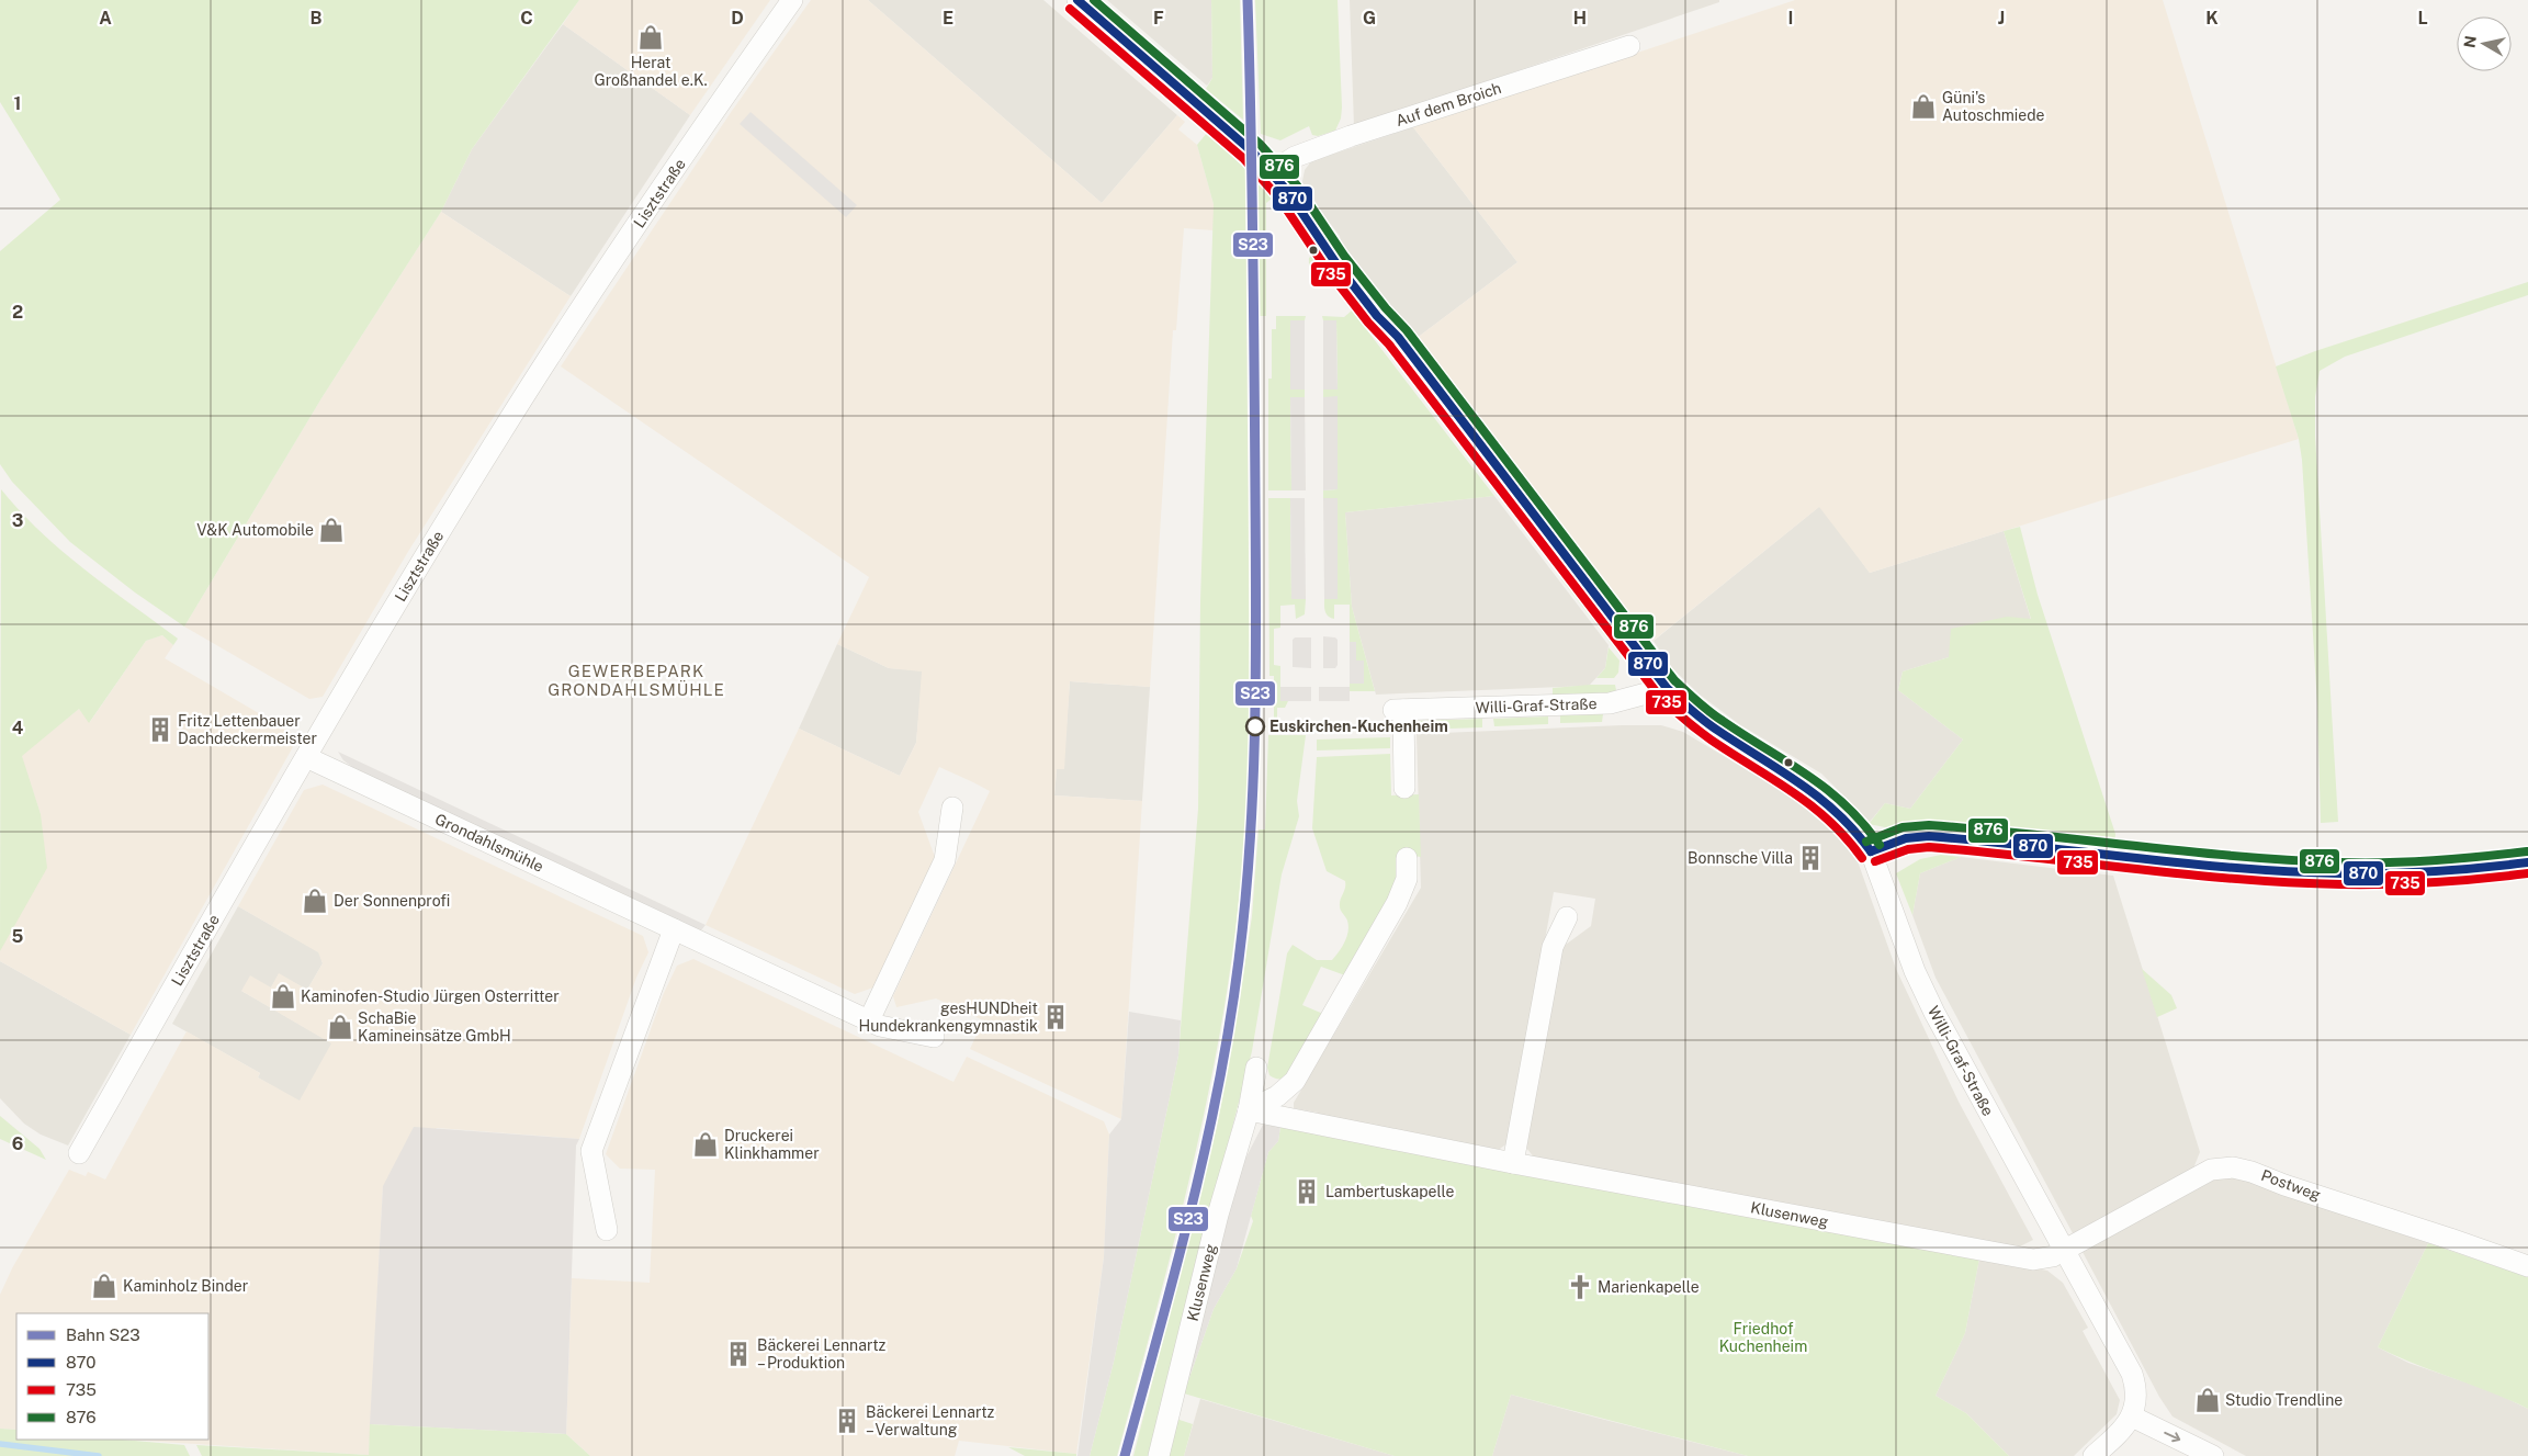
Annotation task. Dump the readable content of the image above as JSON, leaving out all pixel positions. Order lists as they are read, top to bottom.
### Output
{
  "streets": {
    "street": [
      "Auf dem Broich",
      "Lisztstraße",
      "Willi-Graf-Straße",
      "Grondahlsmühle",
      "Postweg",
      "Klusenweg"
    ]
  },
  "crossings": [
    ["Auf dem Broich", "Willi-Graf-Straße"],
    ["Lisztstraße", "Grondahlsmühle"],
    ["Willi-Graf-Straße", "Postweg"],
    ["Willi-Graf-Straße", "Klusenweg"],
    ["Postweg", "Klusenweg"]
  ],
  "districts": ["GEWERBEPARK GRONDAHLSMÜHLE"],
  "parks": ["Friedhof Kuchenheim"],
  "places": {
    "shop": [
      "Herat Großhandel e.K.",
      "Güni's Autoschmiede",
      "V&K Automobile",
      "Der Sonnenprofi",
      "Kaminofen-Studio Jürgen Osterritter",
      "SchaBie Kamineinsätze GmbH",
      "Druckerei Klinkhammer",
      "Kaminholz Binder",
      "Studio Trendline"
    ],
    "other": ["Euskirchen-Kuchenheim"],
    "building": [
      "Fritz Lettenbauer Dachdeckermeister",
      "Bonnsche Villa",
      "gesHUNDheit Hundekrankengymnastik",
      "Lambertuskapelle",
      "Bäckerei Lennartz – Produktion",
      "Bäckerei Lennartz – Verwaltung"
    ],
    "church": ["Marienkapelle"]
  },
  "lines": [
    "rail line S23",
    "transit line 870",
    "transit line 876",
    "transit line 735"
  ],
  "legend": [
    "Bahn S23",
    "870",
    "735",
    "876"
  ],
  "north": "left",
  "grid": {
    "columns": [
      "A",
      "B",
      "C",
      "D",
      "E",
      "F",
      "G",
      "H",
      "I",
      "J",
      "K",
      "L"
    ],
    "rows": [
      "1",
      "2",
      "3",
      "4",
      "5",
      "6"
    ]
  }
}
